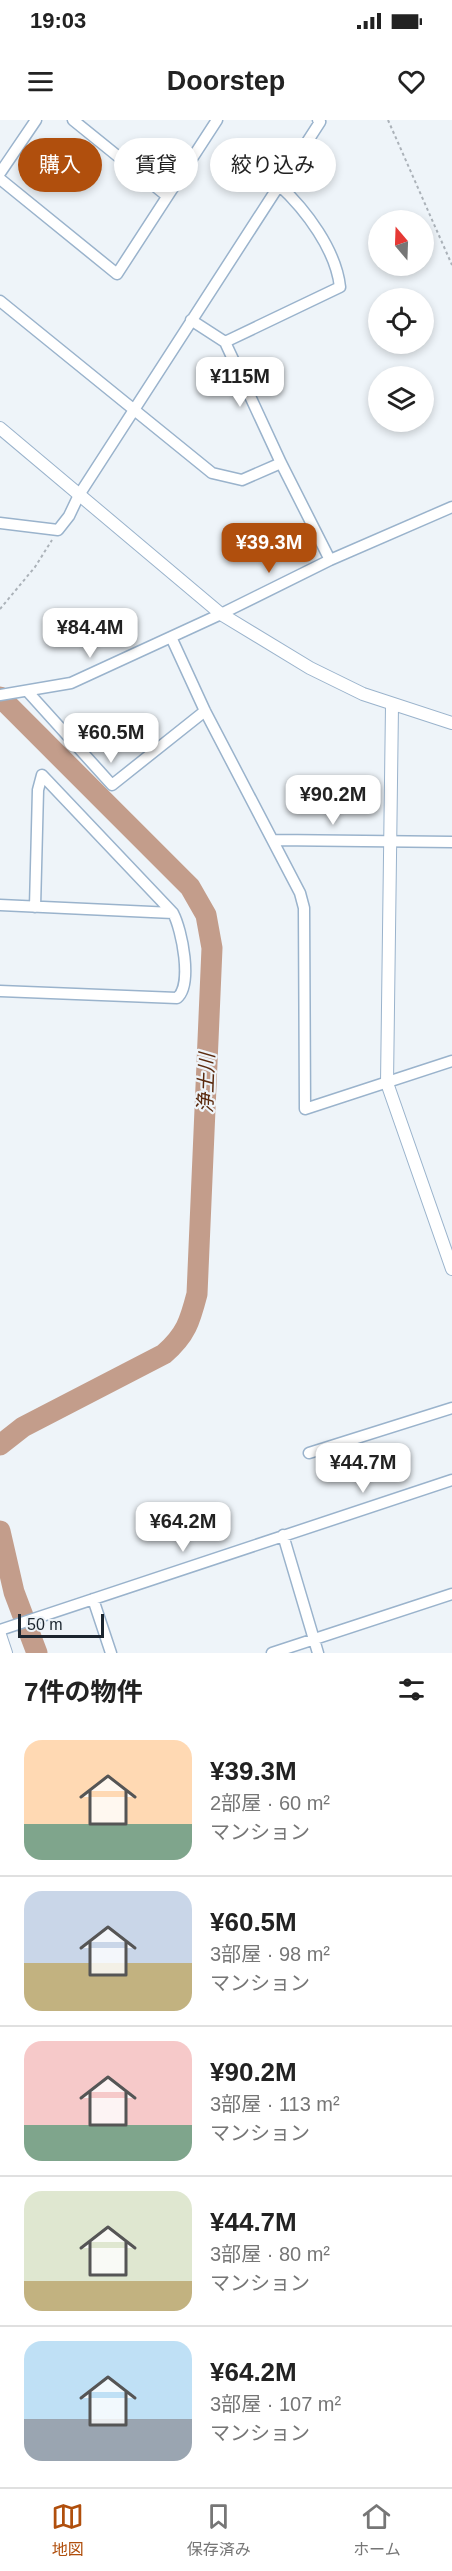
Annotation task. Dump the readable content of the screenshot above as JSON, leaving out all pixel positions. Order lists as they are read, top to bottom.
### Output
{
  "water": ["浄土川"],
  "scale_bar": "50 m",
  "north": "top",
  "page": {
    "status": "19:03",
    "header": "Doorstep",
    "chip": ["購入", "賃貸", "絞り込み"],
    "price": [
      "¥115M",
      "¥39.3M",
      "¥84.4M",
      "¥60.5M",
      "¥90.2M",
      "¥44.7M",
      "¥64.2M"
    ],
    "scale": "50 m",
    "heading": "7件の物件",
    "list": [
      {
        "name": "¥39.3M",
        "note": "2部屋 · 60 m² · マンション"
      },
      {
        "name": "¥60.5M",
        "note": "3部屋 · 98 m² · マンション"
      },
      {
        "name": "¥90.2M",
        "note": "3部屋 · 113 m² · マンション"
      },
      {
        "name": "¥44.7M",
        "note": "3部屋 · 80 m² · マンション"
      },
      {
        "name": "¥64.2M",
        "note": "3部屋 · 107 m² · マンション"
      }
    ],
    "tabs": ["地図", "保存済み", "ホーム"]
  }
}
